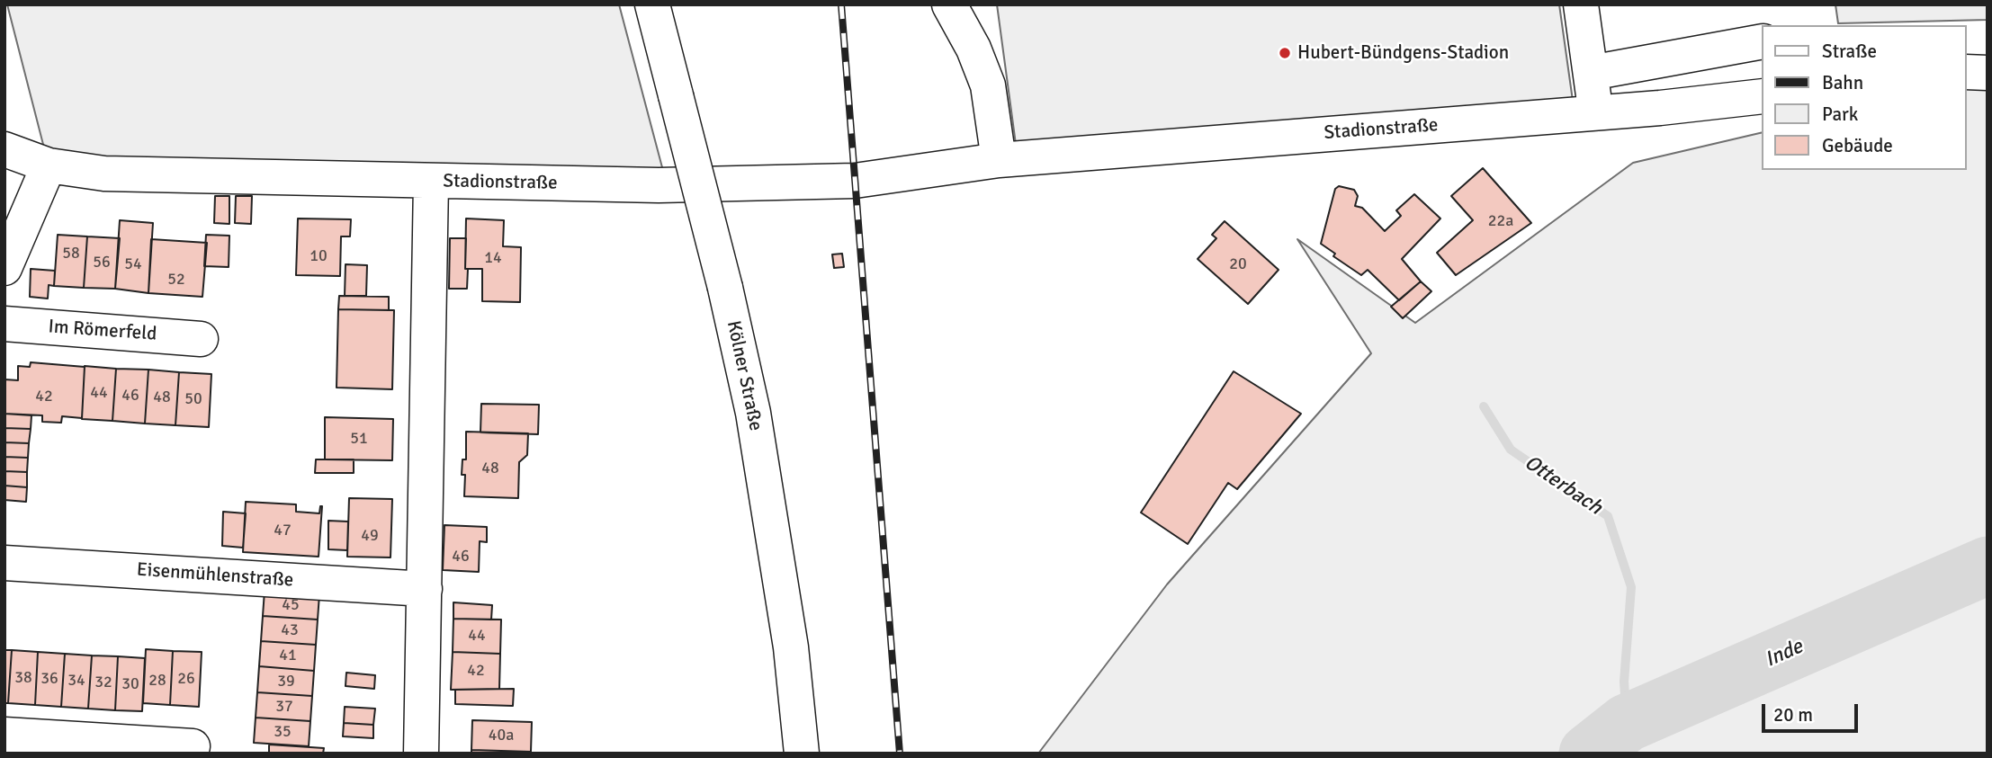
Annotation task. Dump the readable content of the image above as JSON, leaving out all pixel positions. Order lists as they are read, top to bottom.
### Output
{
  "streets": {
    "street": [
      "Stadionstraße",
      "Im Römerfeld",
      "Kölner Straße",
      "Eisenmühlenstraße"
    ]
  },
  "water": ["Otterbach", "Inde"],
  "places": ["Hubert-Bündgens-Stadion"],
  "house_numbers": [
    "22a",
    "58",
    "10",
    "14",
    "56",
    "54",
    "20",
    "52",
    "44",
    "46",
    "42",
    "48",
    "50",
    "51",
    "48",
    "47",
    "49",
    "46",
    "45",
    "43",
    "44",
    "41",
    "42",
    "38",
    "36",
    "26",
    "34",
    "28",
    "39",
    "32",
    "30",
    "37",
    "35",
    "40a"
  ],
  "legend": [
    "Straße",
    "Bahn",
    "Park",
    "Gebäude"
  ],
  "scale_bar": "20 m"
}
